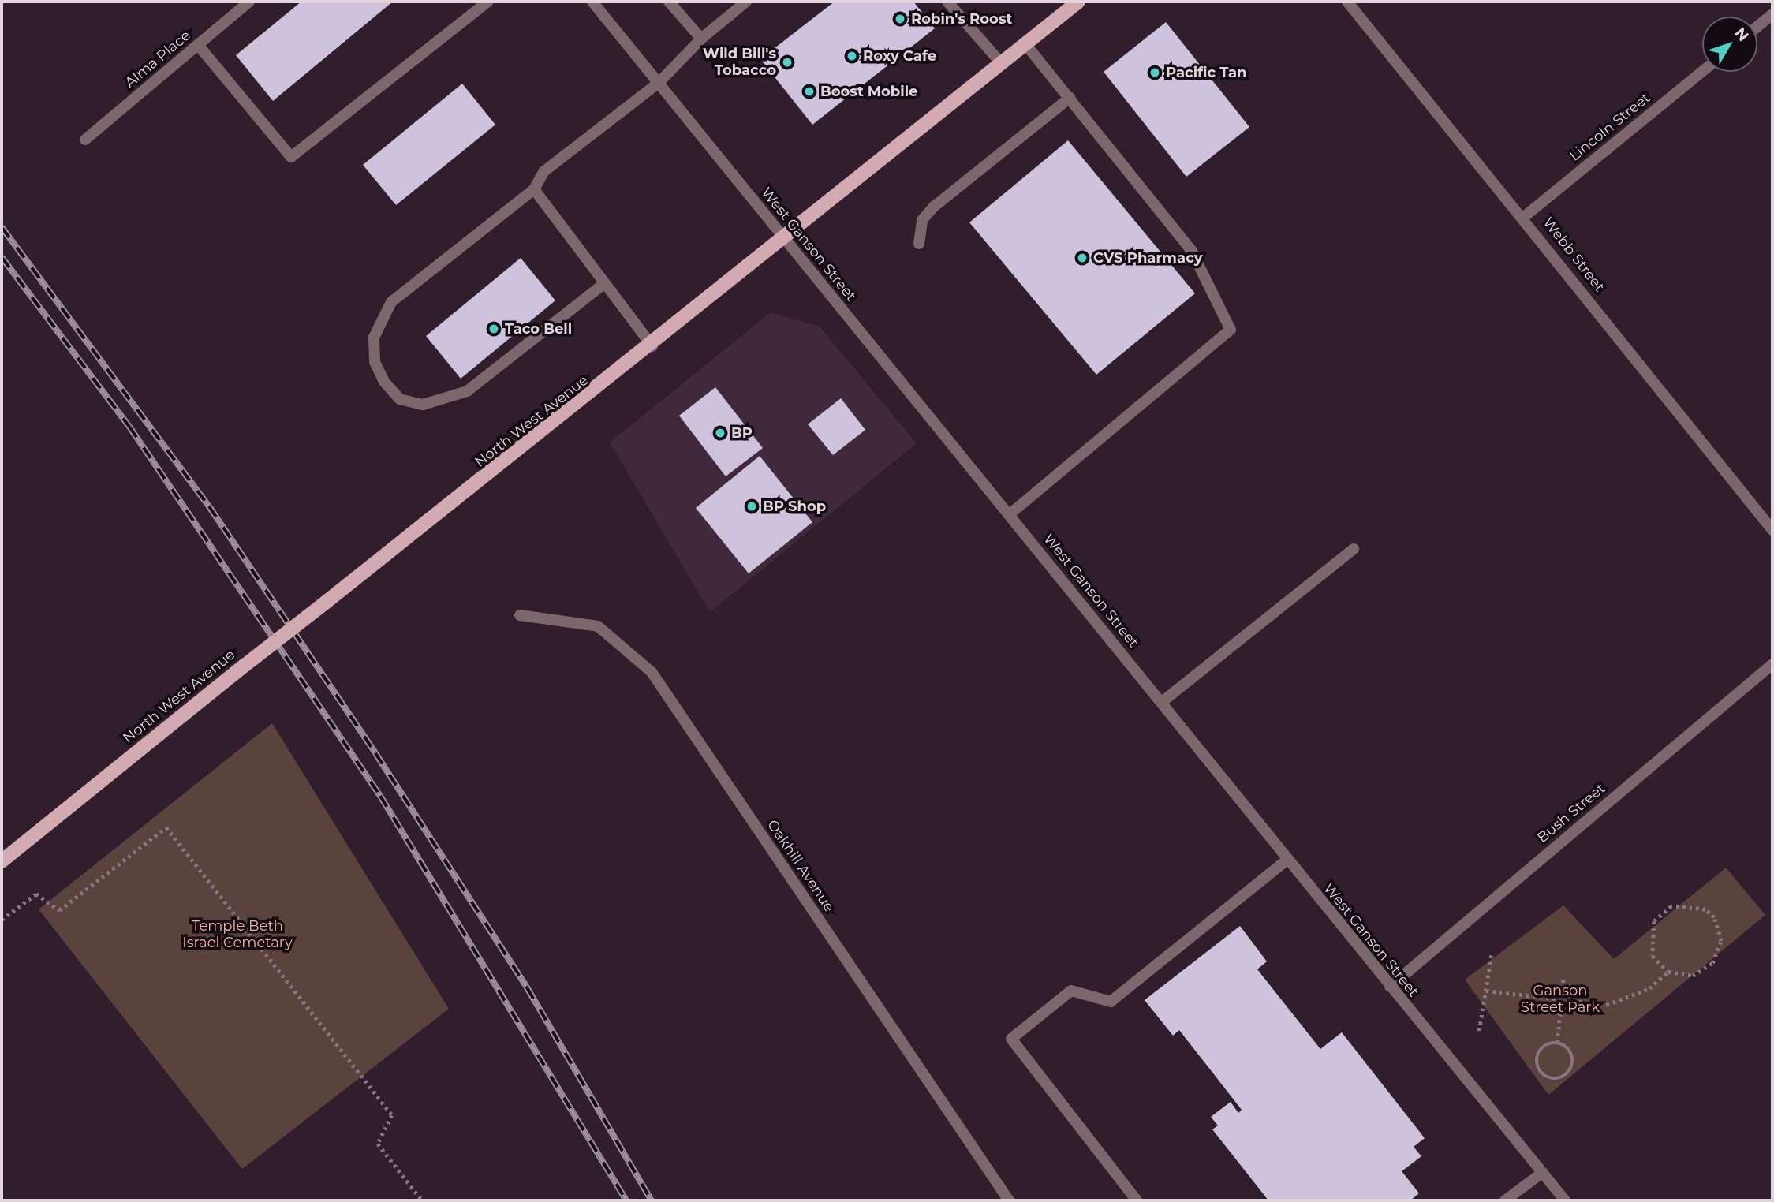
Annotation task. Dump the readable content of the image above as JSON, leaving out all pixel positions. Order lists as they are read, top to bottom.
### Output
{
  "streets": {
    "main road": ["North West Avenue"],
    "street": [
      "Alma Place",
      "Lincoln Street",
      "West Ganson Street",
      "Webb Street",
      "Bush Street",
      "Oakhill Avenue"
    ]
  },
  "crossings": [
    ["Lincoln Street", "Webb Street"],
    ["West Ganson Street", "North West Avenue"],
    ["West Ganson Street", "Bush Street"]
  ],
  "parks": ["Temple Beth Israel Cemetary", "Ganson Street Park"],
  "places": [
    "Robin's Roost",
    "Roxy Cafe",
    "Wild Bill's Tobacco",
    "Pacific Tan",
    "Boost Mobile",
    "CVS Pharmacy",
    "Taco Bell",
    "BP",
    "BP Shop"
  ],
  "north": "top right"
}
